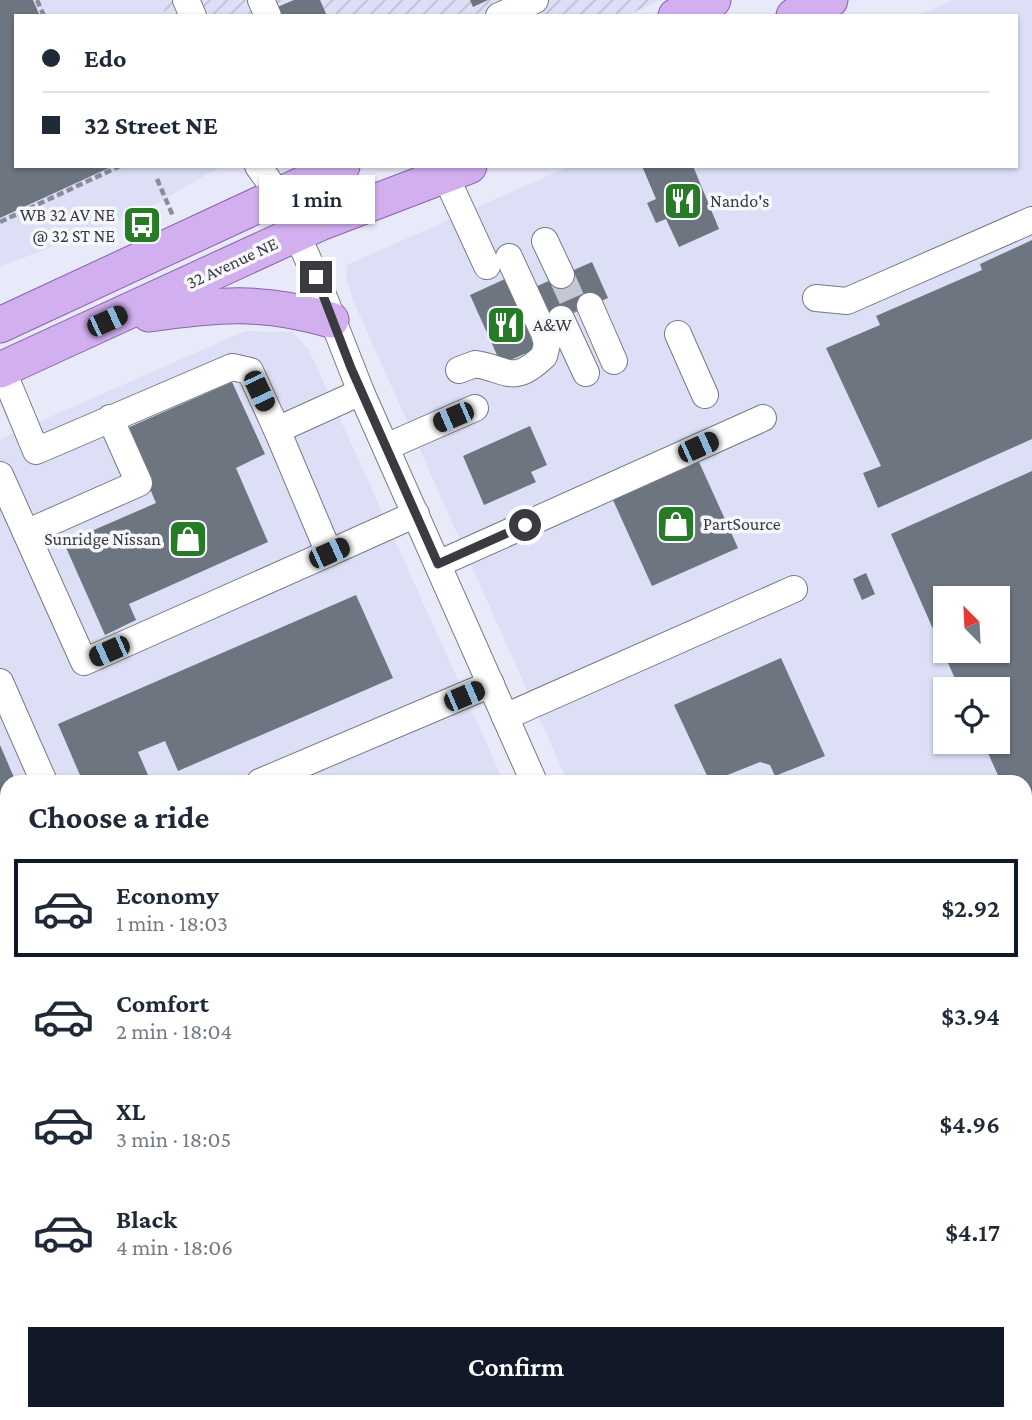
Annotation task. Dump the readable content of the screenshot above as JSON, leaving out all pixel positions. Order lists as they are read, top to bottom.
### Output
{
  "streets": {
    "main road": ["32 Avenue NE"]
  },
  "places": {
    "restaurant": ["Nando's", "A&W"],
    "bus stop": ["WB 32 AV NE @ 32 ST NE"],
    "shop": ["PartSource", "Sunridge Nissan"]
  },
  "north": "top left",
  "page": {
    "banner": ["Edo", "32 Street NE"],
    "bubble": "1 min",
    "heading": "Choose a ride",
    "list": [
      {
        "name": "Economy",
        "note": "1 min · 18:03",
        "value": "$2.92"
      },
      {
        "name": "Comfort",
        "note": "2 min · 18:04",
        "value": "$3.94"
      },
      {
        "name": "XL",
        "note": "3 min · 18:05",
        "value": "$4.96"
      },
      {
        "name": "Black",
        "note": "4 min · 18:06",
        "value": "$4.17"
      }
    ],
    "buttons": "Confirm"
  }
}
